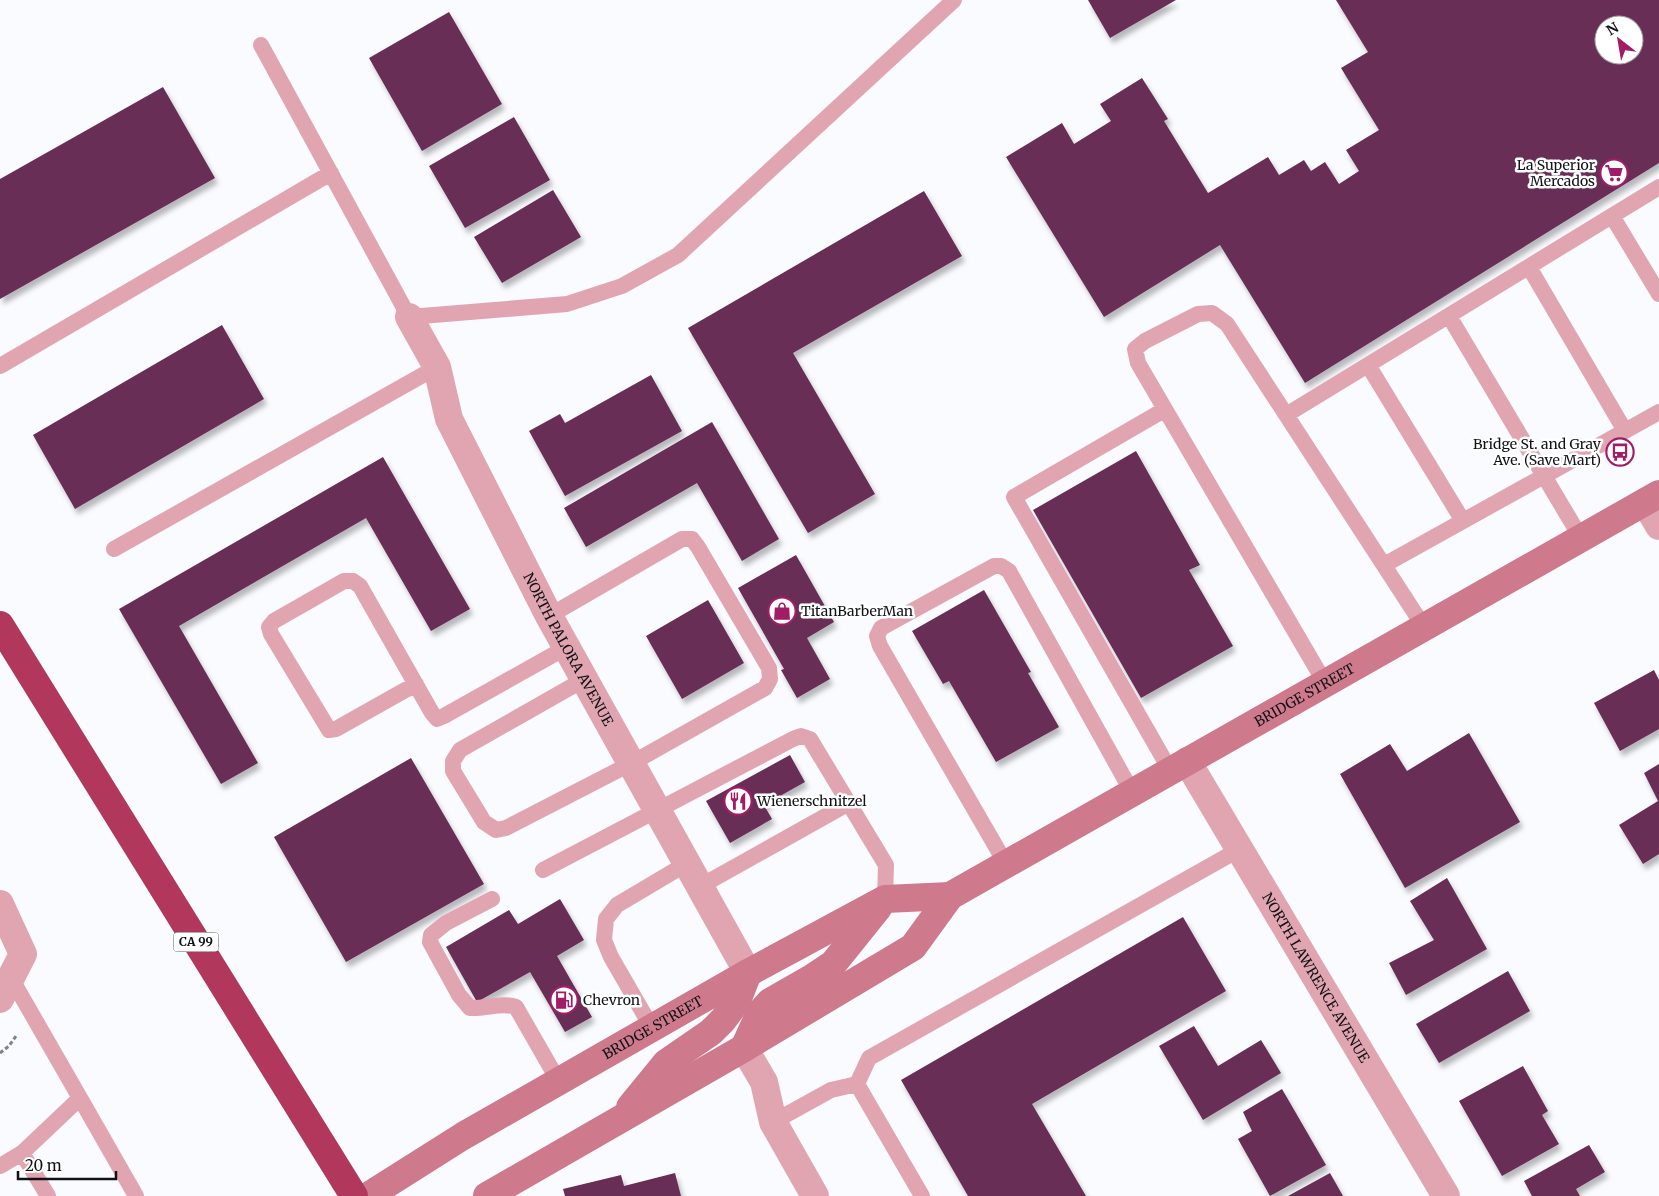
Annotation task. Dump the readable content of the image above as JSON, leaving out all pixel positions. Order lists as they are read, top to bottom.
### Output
{
  "streets": {
    "highway": ["CA 99"],
    "main road": ["BRIDGE STREET"],
    "street": ["NORTH PALORA AVENUE", "NORTH LAWRENCE AVENUE"]
  },
  "crossings": [
    ["NORTH PALORA AVENUE", "BRIDGE STREET"],
    ["BRIDGE STREET", "NORTH LAWRENCE AVENUE"]
  ],
  "places": {
    "supermarket": ["La Superior Mercados"],
    "bus stop": ["Bridge St. and Gray Ave. (Save Mart)"],
    "shop": ["TitanBarberMan"],
    "restaurant": ["Wienerschnitzel"],
    "fuel station": ["Chevron"]
  },
  "scale_bar": "20 m",
  "north": "top left"
}
